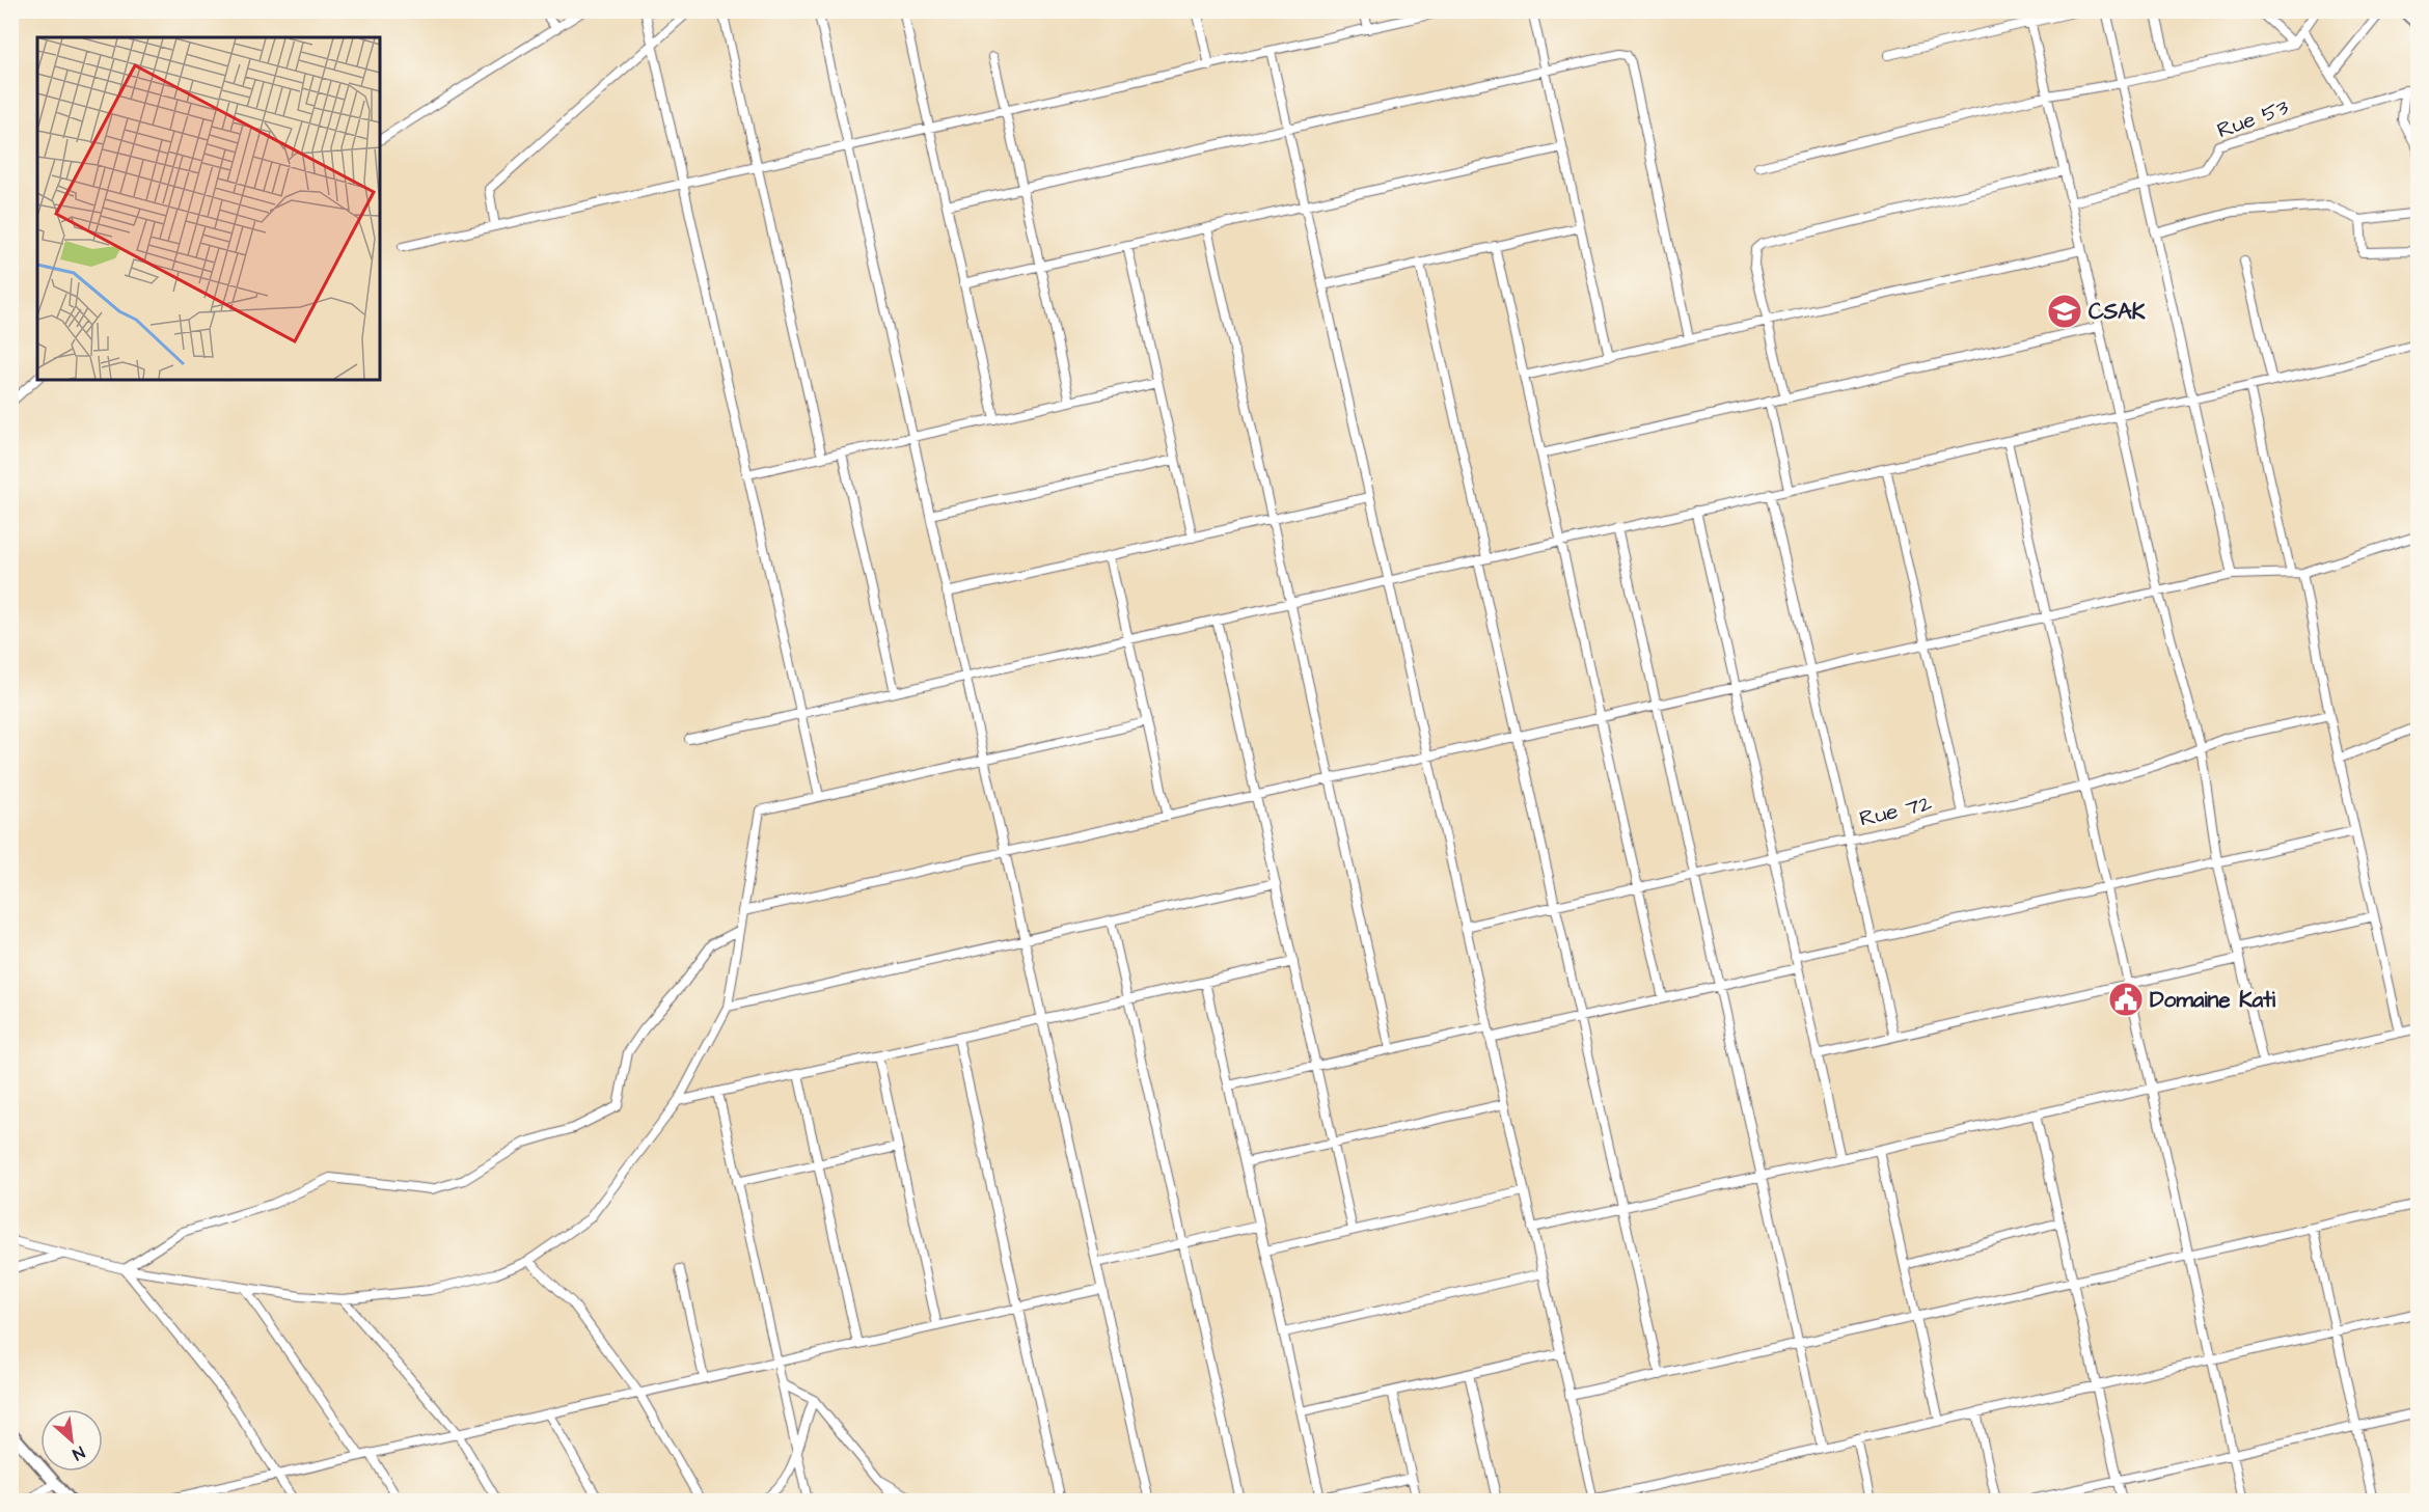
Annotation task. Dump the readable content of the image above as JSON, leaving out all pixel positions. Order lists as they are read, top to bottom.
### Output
{
  "streets": {
    "street": ["Rue 53", "Rue 72"]
  },
  "places": {
    "school or university": ["CSAK"],
    "public building": ["Domaine Kati"]
  },
  "north": "bottom right"
}
